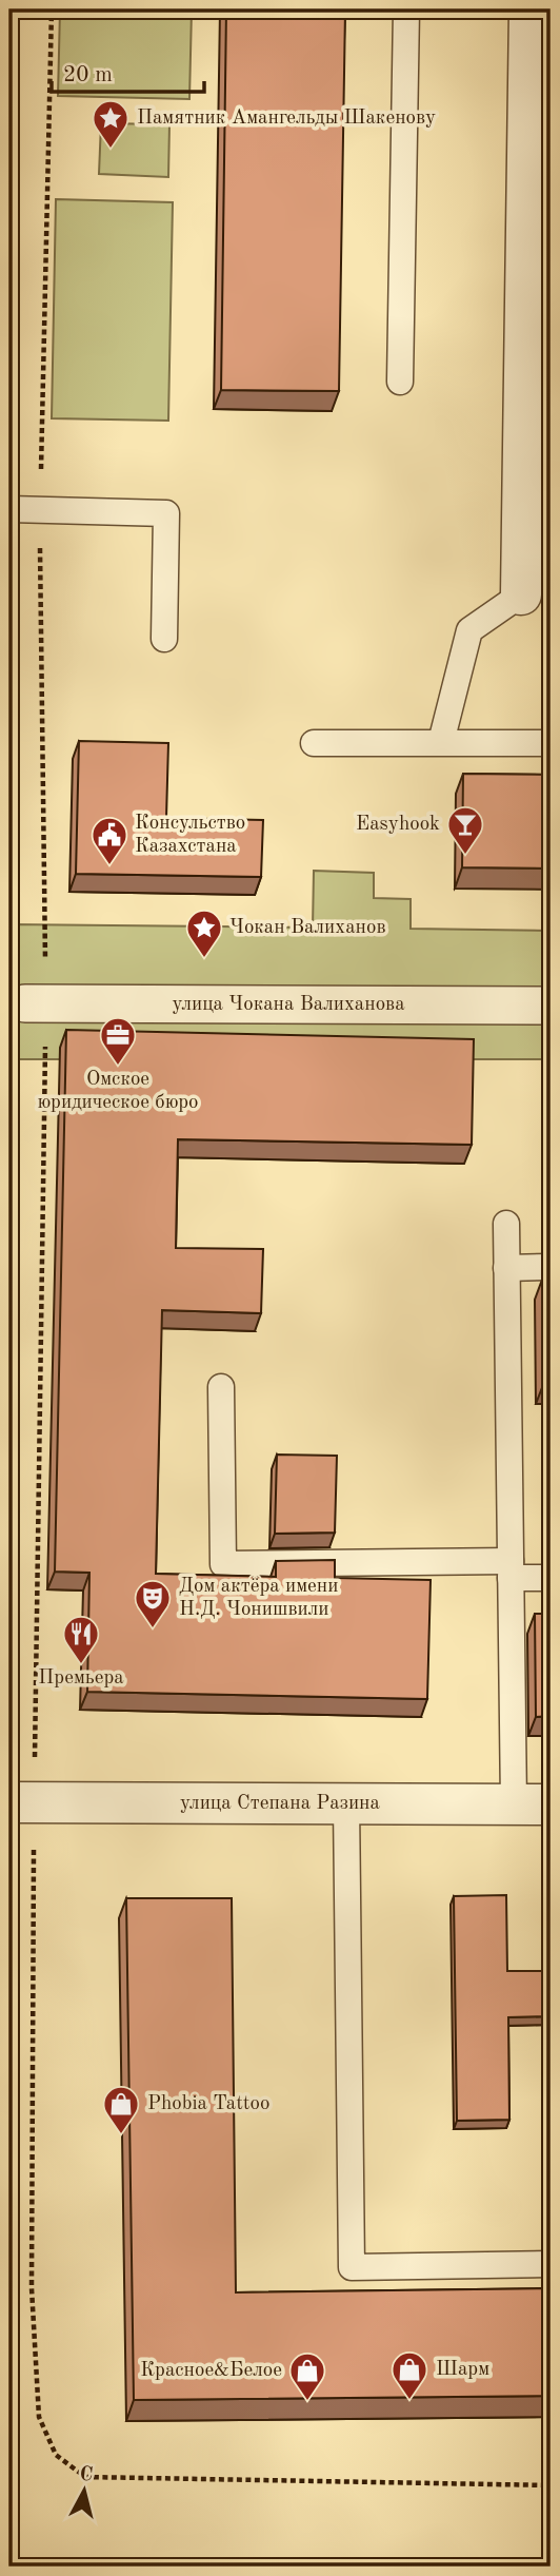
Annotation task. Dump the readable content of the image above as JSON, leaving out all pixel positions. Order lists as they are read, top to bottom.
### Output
{
  "streets": {
    "street": ["улица Чокана Валиханова", "улица Степана Разина"]
  },
  "places": {
    "place": ["Памятник Амангельды Шакенову", "Чокан Валиханов"],
    "bar": ["Easyhook"],
    "public building": ["Консульство Казахстана"],
    "office": ["Омское юридическое бюро"],
    "theatre": ["Дом актёра имени Н.Д. Чонишвили"],
    "restaurant": ["Премьера"],
    "shop": ["Phobia Tattoo", "Шарм", "Красное&Белое"]
  },
  "scale_bar": "20 m",
  "north": "top"
}
